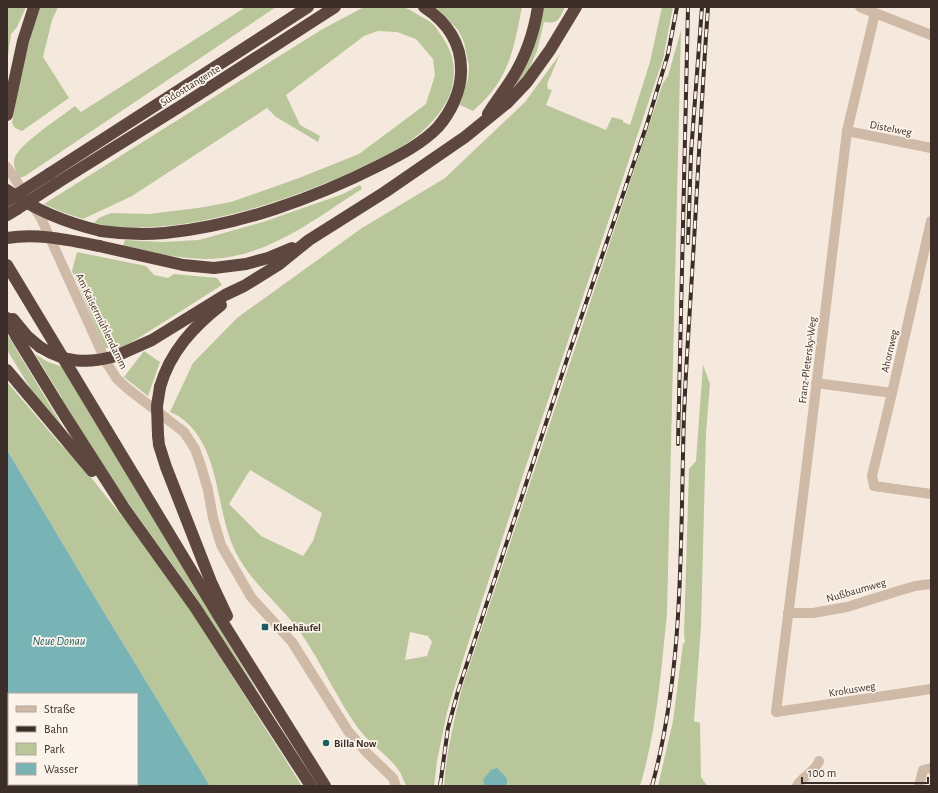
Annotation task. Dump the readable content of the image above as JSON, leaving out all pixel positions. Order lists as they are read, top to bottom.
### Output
{
  "streets": {
    "highway": ["Südosttangente"],
    "street": [
      "Distelweg",
      "Am Kaisermühlendamm",
      "Ahornweg",
      "Franz-Pletersky-Weg",
      "Nußbaumweg",
      "Krokusweg"
    ]
  },
  "crossings": [
    ["Distelweg", "Franz-Pletersky-Weg"],
    ["Franz-Pletersky-Weg", "Nußbaumweg"],
    ["Franz-Pletersky-Weg", "Krokusweg"]
  ],
  "water": ["Neue Donau"],
  "places": {
    "transit": ["Kleehäufel"],
    "other": ["Billa Now"]
  },
  "legend": [
    "Straße",
    "Bahn",
    "Park",
    "Wasser"
  ],
  "scale_bar": "100 m"
}
